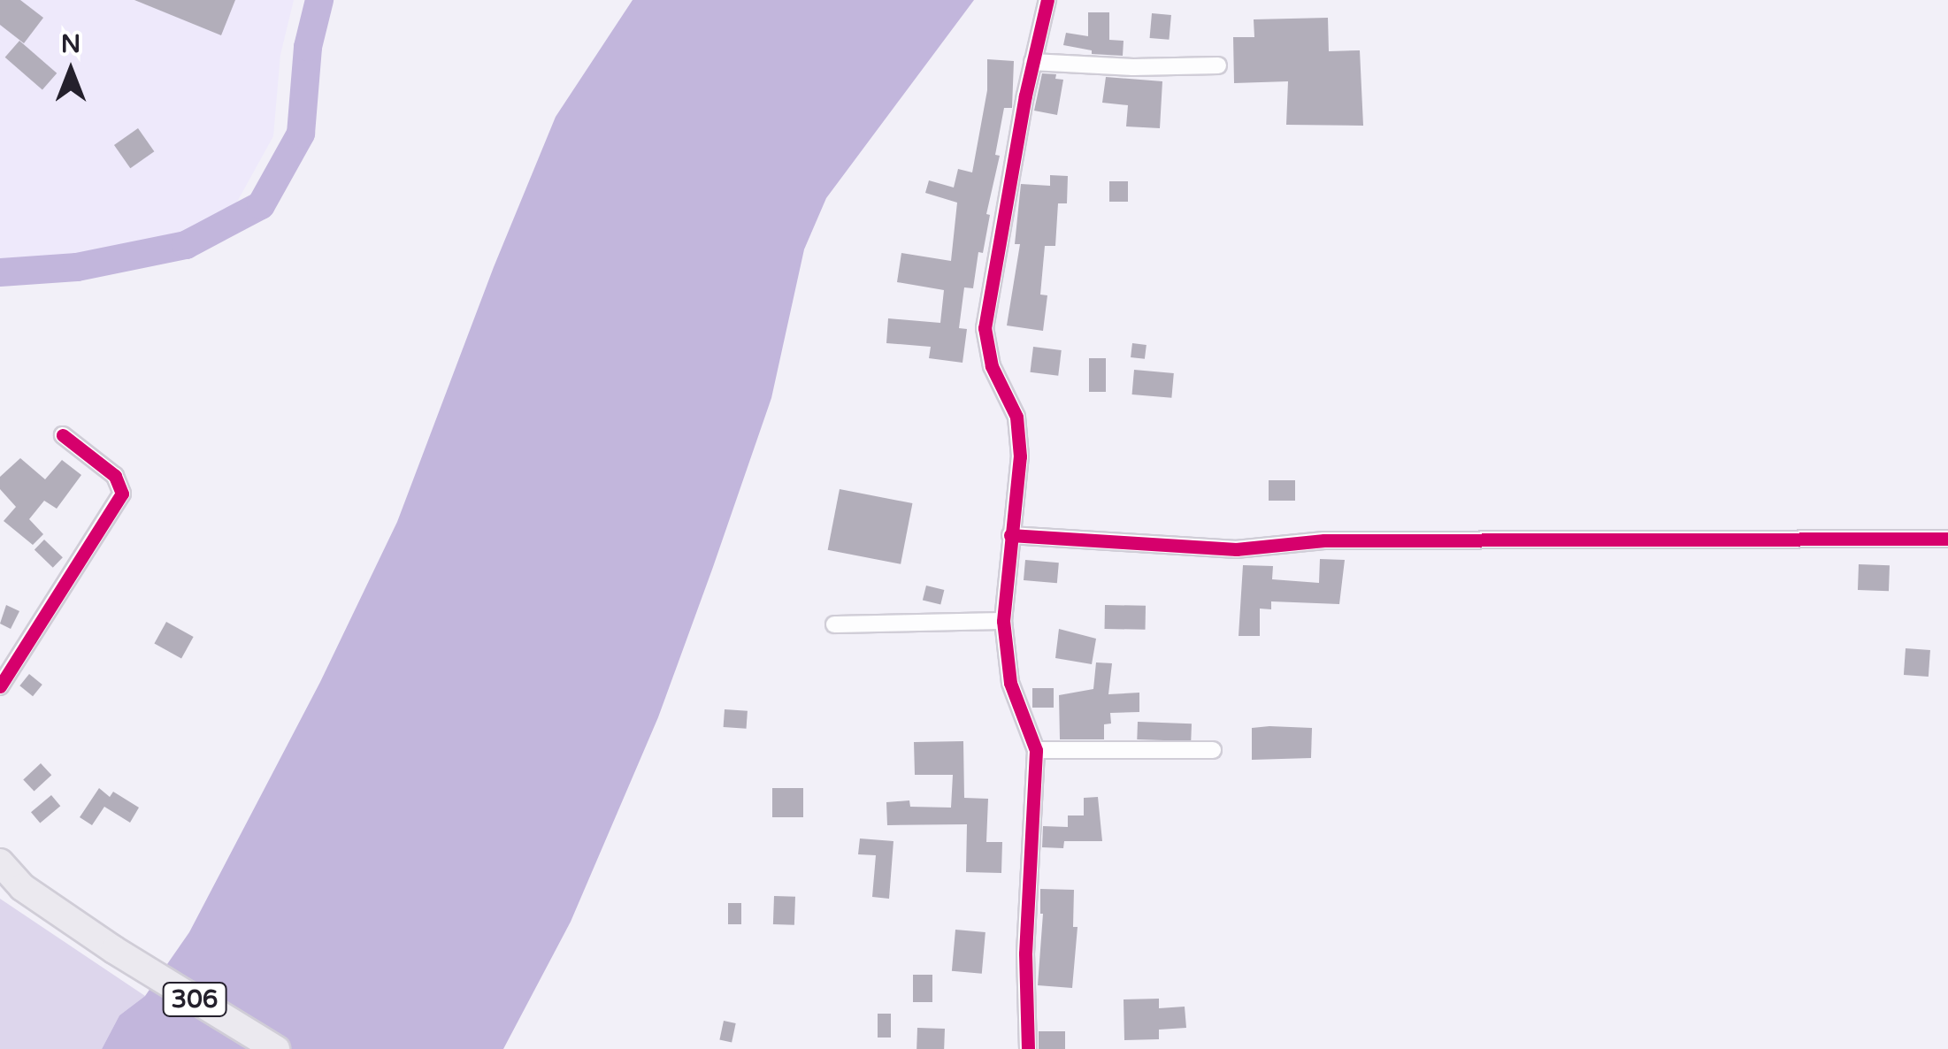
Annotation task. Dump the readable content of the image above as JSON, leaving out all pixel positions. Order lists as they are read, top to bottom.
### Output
{
  "streets": {
    "main road": ["306"]
  },
  "north": "top"
}
